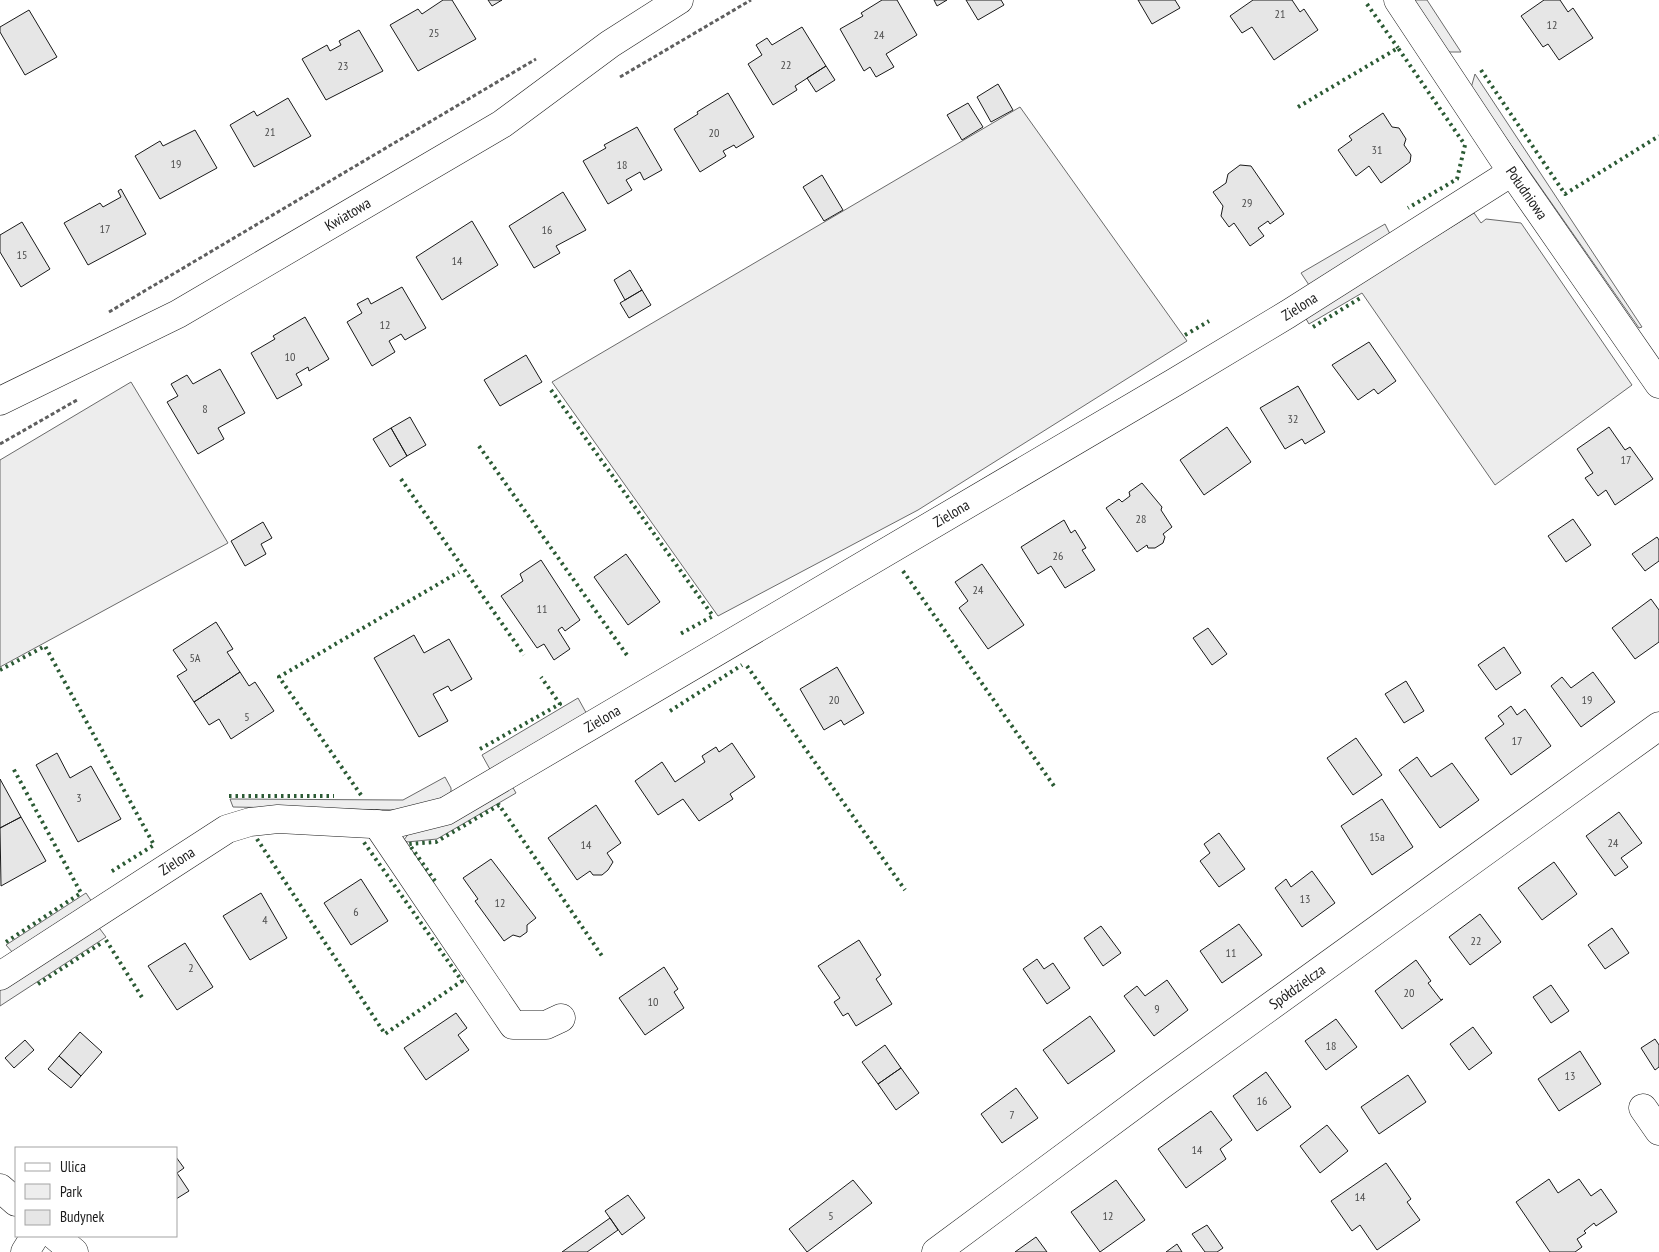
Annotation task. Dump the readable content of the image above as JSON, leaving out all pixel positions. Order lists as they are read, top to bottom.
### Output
{
  "streets": {
    "street": [
      "Południowa",
      "Kwiatowa",
      "Zielona",
      "Spółdzielcza"
    ]
  },
  "crossings": [
    ["Południowa", "Zielona"]
  ],
  "house_numbers": [
    "21",
    "12",
    "25",
    "24",
    "22",
    "23",
    "21",
    "20",
    "31",
    "19",
    "18",
    "29",
    "17",
    "16",
    "15",
    "14",
    "12",
    "10",
    "8",
    "32",
    "17",
    "28",
    "26",
    "24",
    "11",
    "5A",
    "20",
    "19",
    "5",
    "17",
    "3",
    "15a",
    "24",
    "14",
    "13",
    "12",
    "6",
    "4",
    "22",
    "11",
    "2",
    "20",
    "10",
    "9",
    "18",
    "13",
    "16",
    "7",
    "14",
    "14",
    "5",
    "12"
  ],
  "legend": ["Ulica", "Park", "Budynek"]
}
